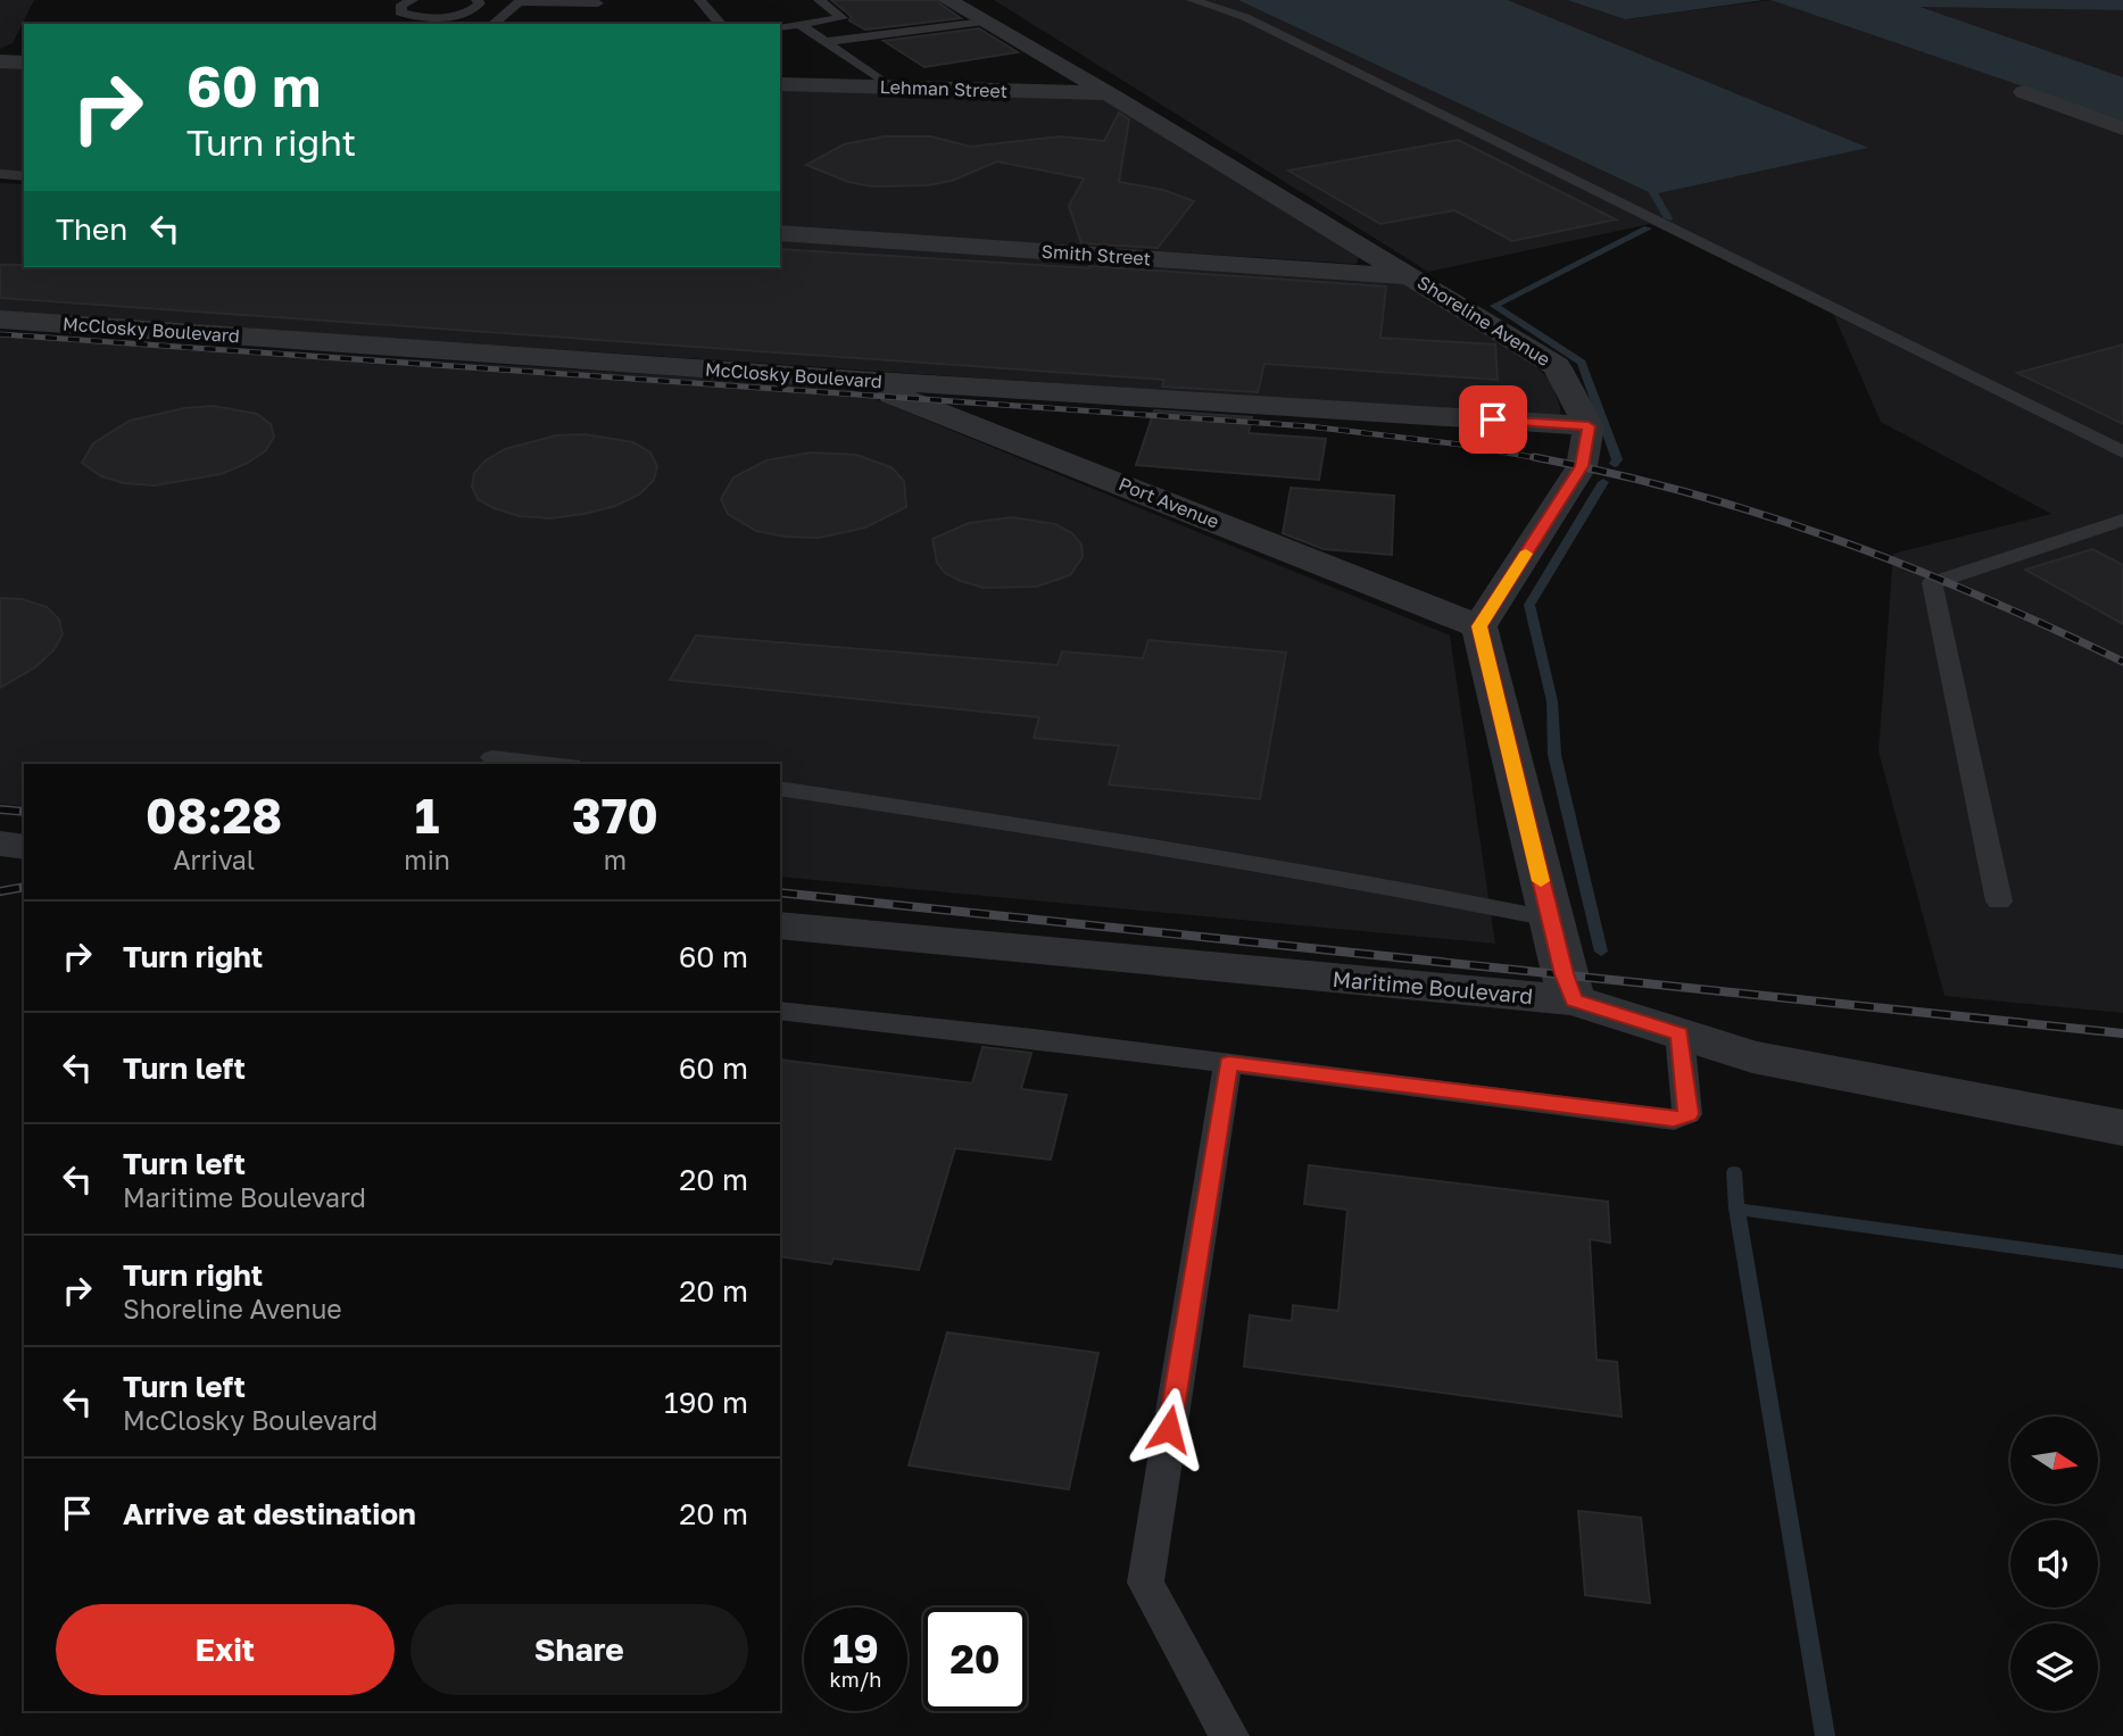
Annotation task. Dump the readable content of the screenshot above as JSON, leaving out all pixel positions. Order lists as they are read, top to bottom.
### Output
{
  "streets": {
    "street": [
      "Lehman Street",
      "Smith Street",
      "Shoreline Avenue",
      "McClosky Boulevard",
      "Port Avenue",
      "Maritime Boulevard"
    ]
  },
  "crossings": [
    ["Lehman Street", "Shoreline Avenue"],
    ["Smith Street", "Shoreline Avenue"],
    ["Shoreline Avenue", "McClosky Boulevard"],
    ["McClosky Boulevard", "Port Avenue"]
  ],
  "north": "right",
  "page": {
    "turn": ["60 m", "Turn right"],
    "then": "Then",
    "eta": [
      "08:28",
      "Arrival",
      "1",
      "min",
      "370",
      "m"
    ],
    "list": [
      {
        "name": "Turn right",
        "value": "60 m"
      },
      {
        "name": "Turn left",
        "value": "60 m"
      },
      {
        "name": "Turn left",
        "note": "Maritime Boulevard",
        "value": "20 m"
      },
      {
        "name": "Turn right",
        "note": "Shoreline Avenue",
        "value": "20 m"
      },
      {
        "name": "Turn left",
        "note": "McClosky Boulevard",
        "value": "190 m"
      },
      {
        "name": "Arrive at destination",
        "value": "20 m"
      }
    ],
    "buttons": ["Exit", "Share"],
    "speed": "19 km/h",
    "limit": "20"
  }
}
